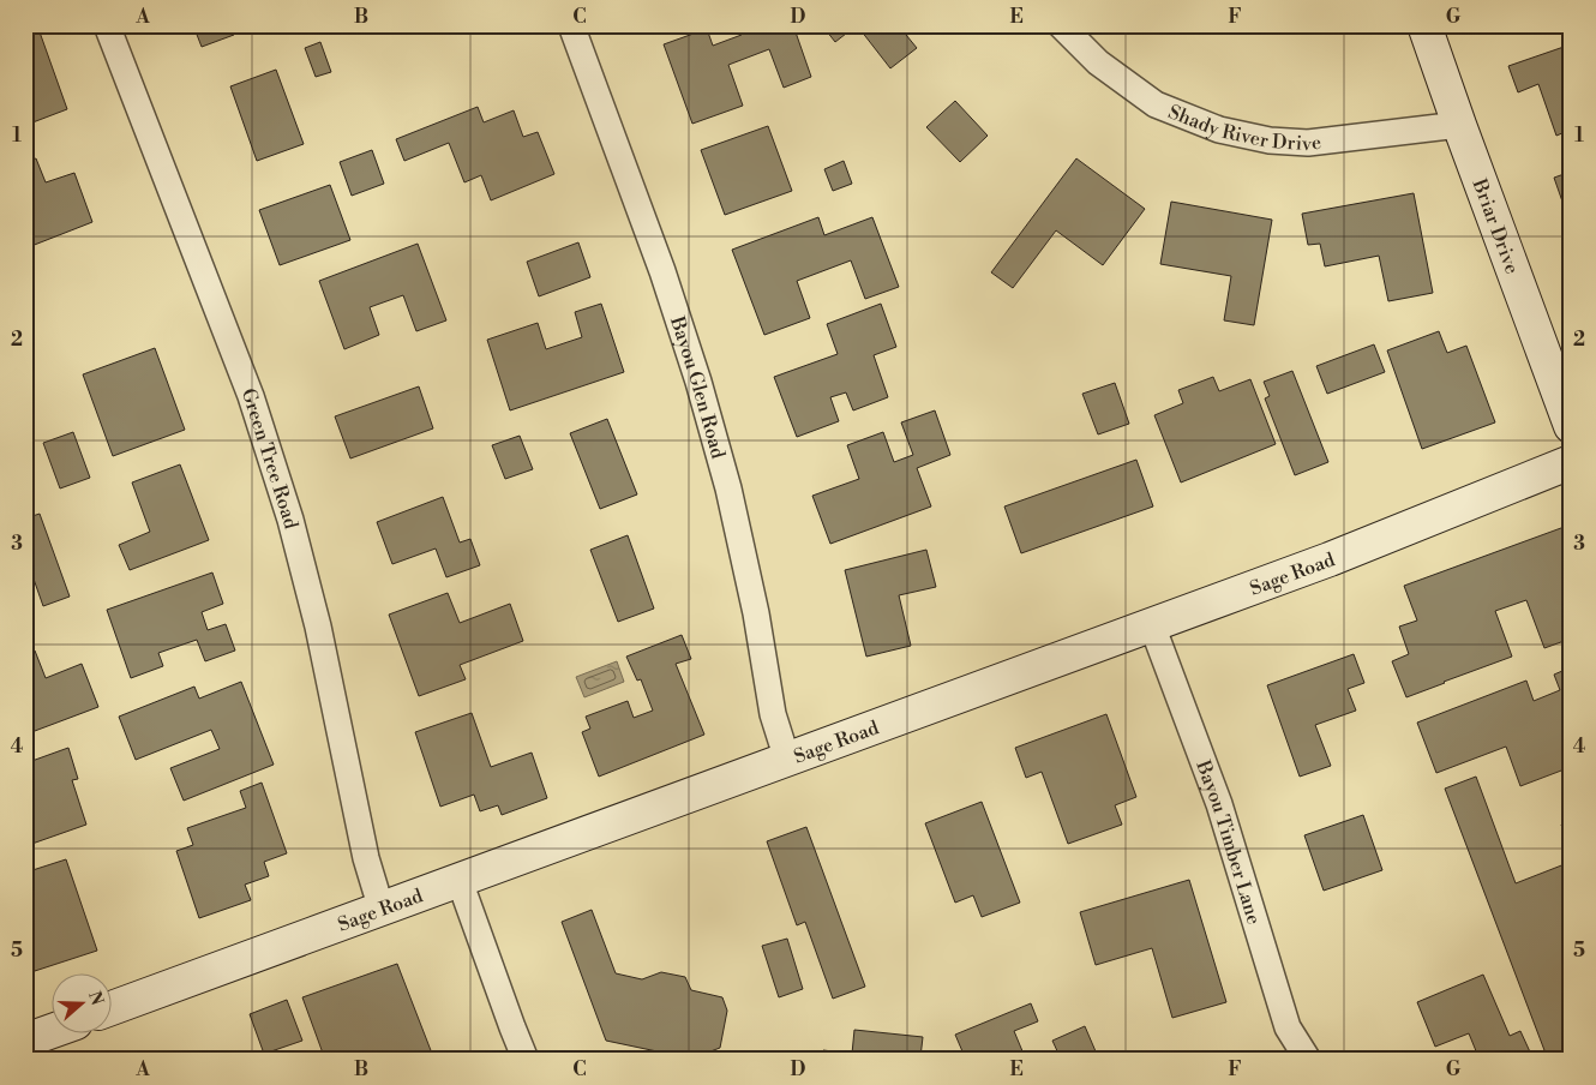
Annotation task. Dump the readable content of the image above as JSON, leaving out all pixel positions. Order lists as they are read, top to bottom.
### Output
{
  "streets": {
    "street": [
      "Shady River Drive",
      "Briar Drive",
      "Bayou Glen Road",
      "Green Tree Road",
      "Sage Road",
      "Bayou Timber Lane"
    ]
  },
  "crossings": [
    ["Shady River Drive", "Briar Drive"],
    ["Bayou Glen Road", "Sage Road"],
    ["Green Tree Road", "Sage Road"],
    ["Sage Road", "Bayou Timber Lane"]
  ],
  "north": "right",
  "grid": {
    "columns": [
      "A",
      "B",
      "C",
      "D",
      "E",
      "F",
      "G"
    ],
    "rows": [
      "1",
      "2",
      "3",
      "4",
      "5"
    ]
  }
}
